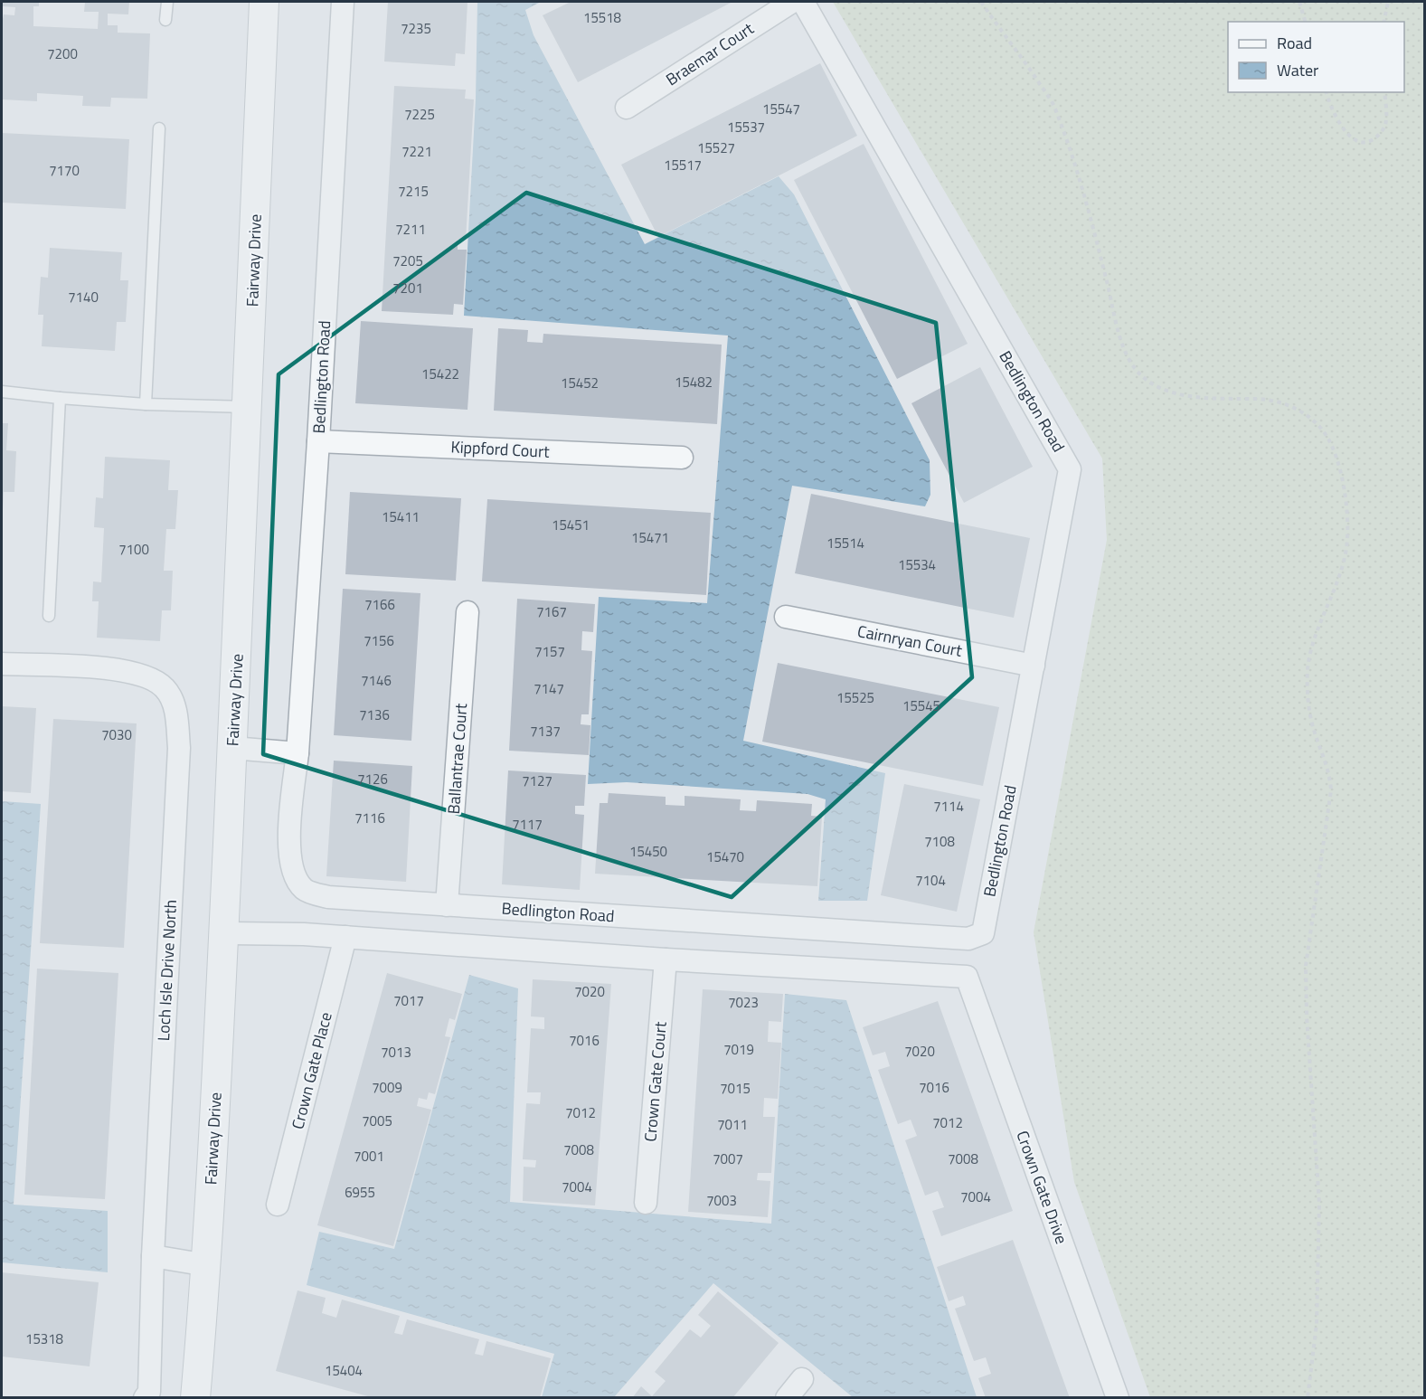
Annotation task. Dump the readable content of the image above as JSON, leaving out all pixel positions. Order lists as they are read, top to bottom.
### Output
{
  "streets": {
    "street": [
      "Braemar Court",
      "Fairway Drive",
      "Bedlington Road",
      "Kippford Court",
      "Cairnryan Court",
      "Ballantrae Court",
      "Loch Isle Drive North",
      "Crown Gate Place",
      "Crown Gate Court",
      "Crown Gate Drive"
    ]
  },
  "crossings": [
    ["Bedlington Road", "Kippford Court"],
    ["Bedlington Road", "Cairnryan Court"],
    ["Bedlington Road", "Ballantrae Court"],
    ["Crown Gate Court", "Crown Gate Drive"]
  ],
  "house_numbers": [
    "15518",
    "7235",
    "7200",
    "15547",
    "7225",
    "15537",
    "15527",
    "7221",
    "15517",
    "7170",
    "7215",
    "7211",
    "7205",
    "7201",
    "7140",
    "15422",
    "15482",
    "15452",
    "15411",
    "15451",
    "15471",
    "15514",
    "7100",
    "15534",
    "7166",
    "7167",
    "7156",
    "7157",
    "7146",
    "7147",
    "15525",
    "15545",
    "7136",
    "7137",
    "7030",
    "7126",
    "7127",
    "7114",
    "7116",
    "7117",
    "7108",
    "15450",
    "15470",
    "7104",
    "7020",
    "7017",
    "7023",
    "7016",
    "7019",
    "7020",
    "7013",
    "7009",
    "7016",
    "7015",
    "7012",
    "7005",
    "7012",
    "7011",
    "7008",
    "7001",
    "7007",
    "7008",
    "7004",
    "6955",
    "7004",
    "7003",
    "15318",
    "15404"
  ],
  "legend": ["Road", "Water"]
}
